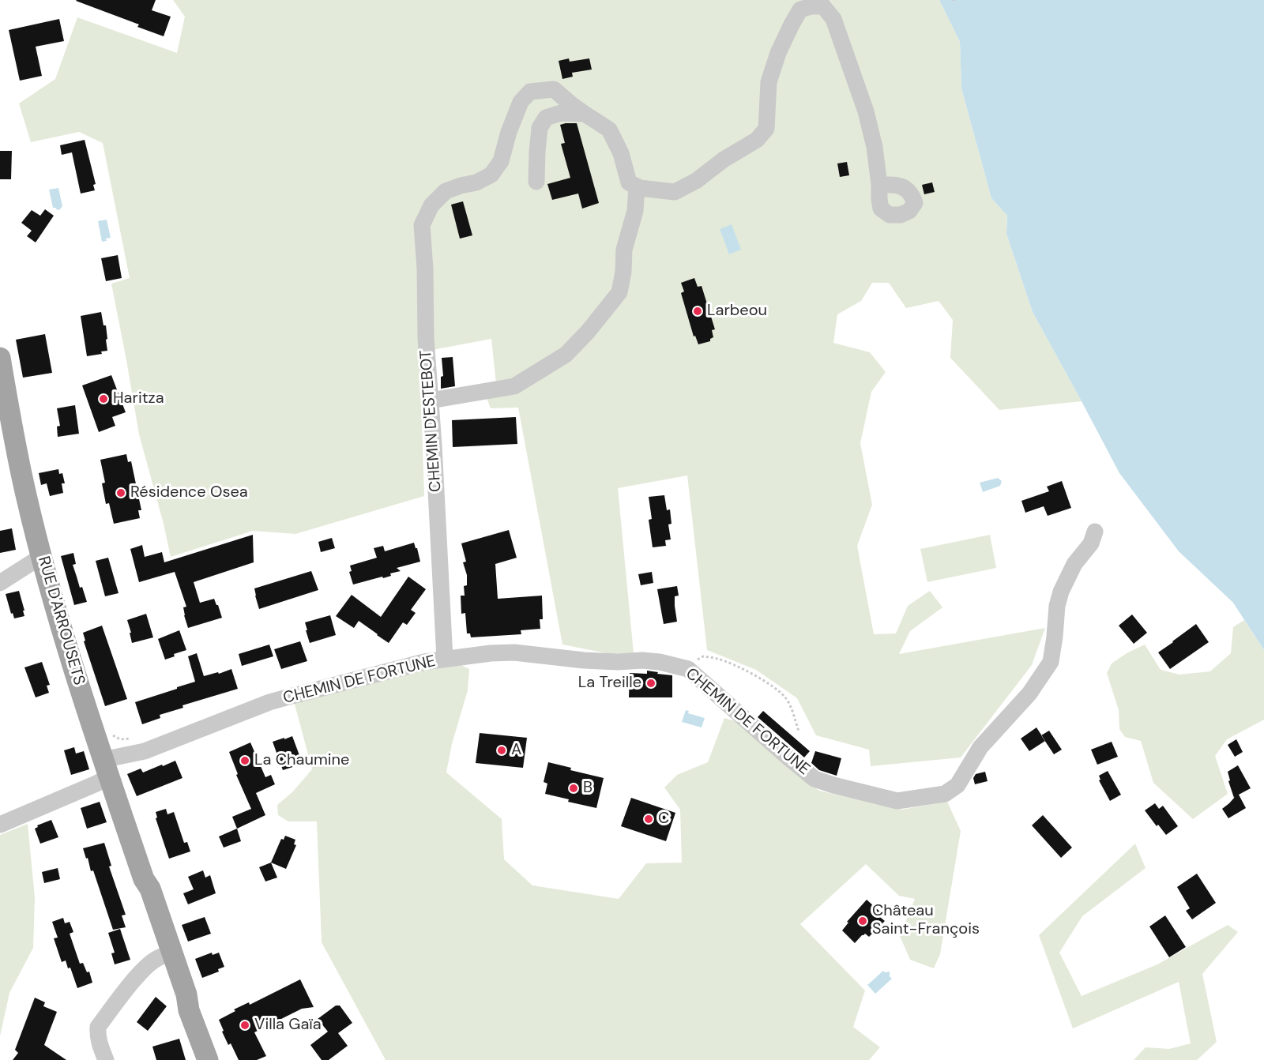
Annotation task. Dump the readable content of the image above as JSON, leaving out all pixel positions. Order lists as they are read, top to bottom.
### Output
{
  "streets": {
    "main road": ["RUE D'ARROUSETS"],
    "street": ["CHEMIN D'ESTEBOT", "CHEMIN DE FORTUNE"]
  },
  "crossings": [
    ["CHEMIN D'ESTEBOT", "CHEMIN DE FORTUNE"],
    ["RUE D'ARROUSETS", "CHEMIN DE FORTUNE"]
  ],
  "places": [
    "Larbeou",
    "Haritza",
    "Résidence Osea",
    "La Treille",
    "A",
    "La Chaumine",
    "B",
    "C",
    "Château Saint-François",
    "Villa Gaïa"
  ]
}
